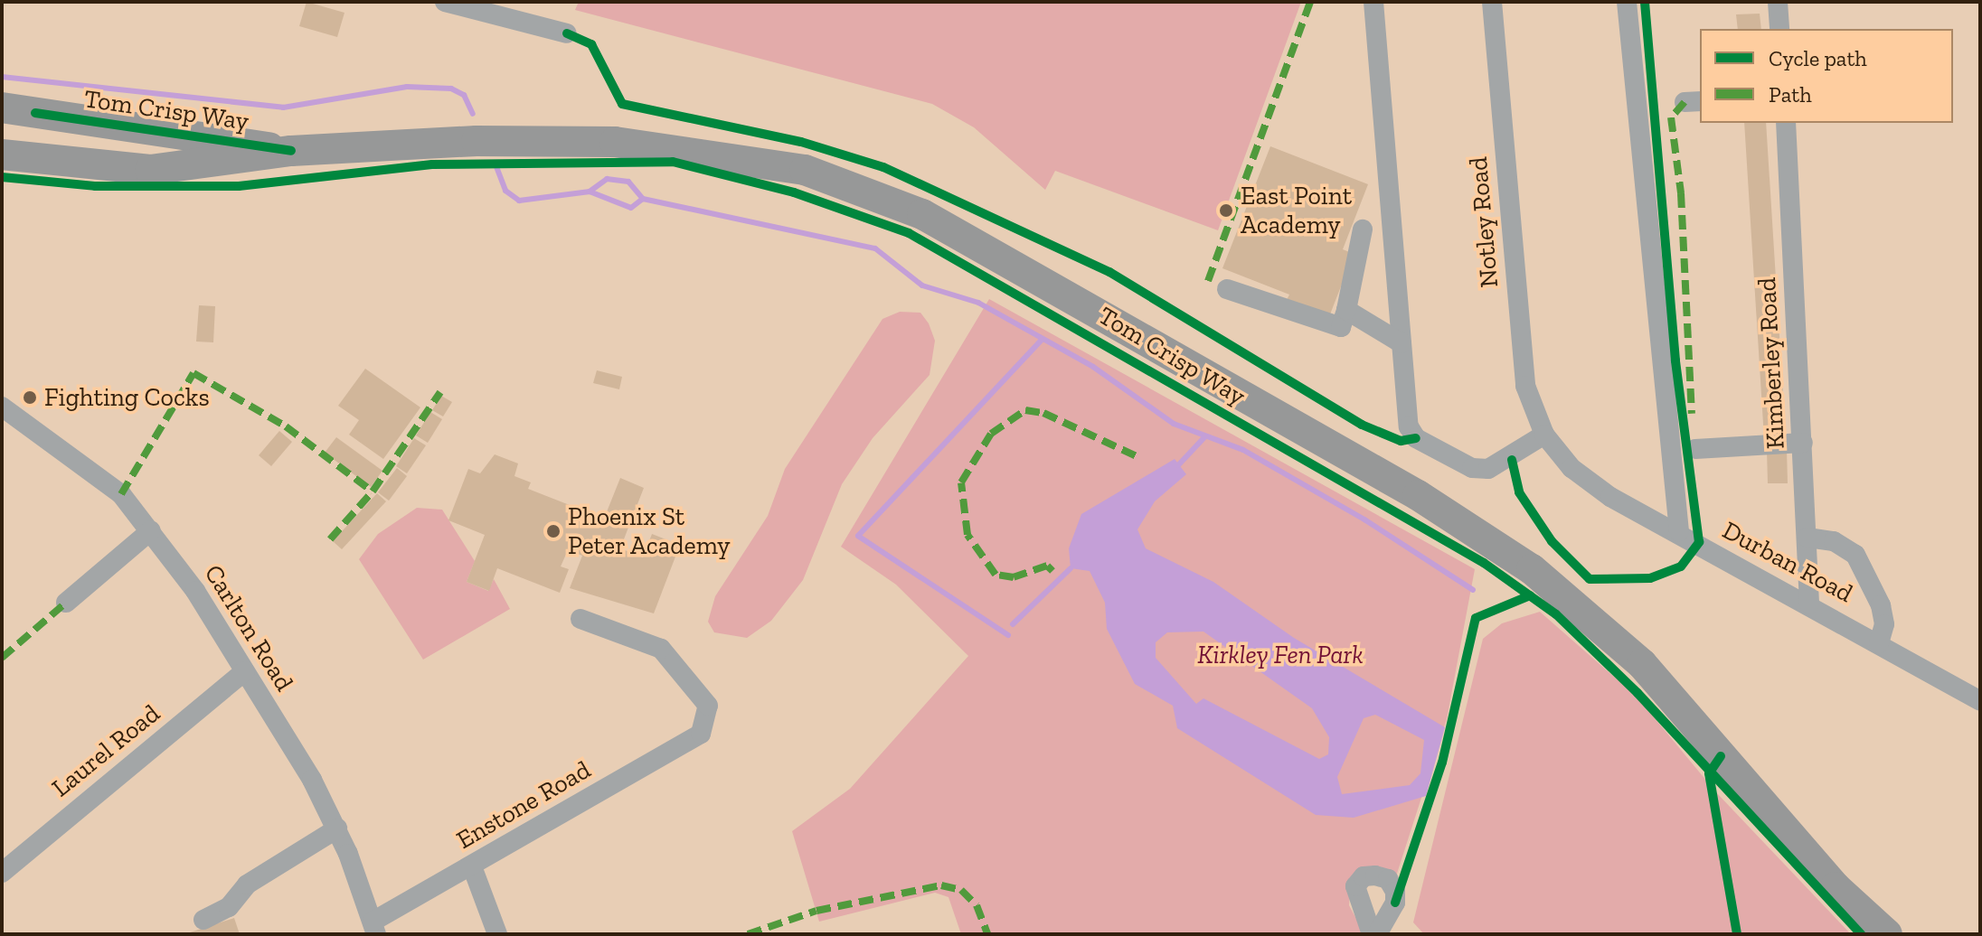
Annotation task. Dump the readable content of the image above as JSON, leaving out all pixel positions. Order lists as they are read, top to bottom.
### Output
{
  "streets": {
    "highway": ["Tom Crisp Way"],
    "street": [
      "Notley Road",
      "Kimberley Road",
      "Durban Road",
      "Carlton Road",
      "Laurel Road",
      "Enstone Road"
    ]
  },
  "crossings": [
    ["Notley Road", "Durban Road"],
    ["Kimberley Road", "Durban Road"],
    ["Carlton Road", "Laurel Road"],
    ["Carlton Road", "Enstone Road"]
  ],
  "parks": ["Kirkley Fen Park"],
  "places": ["East Point Academy", "Fighting Cocks", "Phoenix St Peter Academy"],
  "legend": ["Cycle path", "Path"]
}
